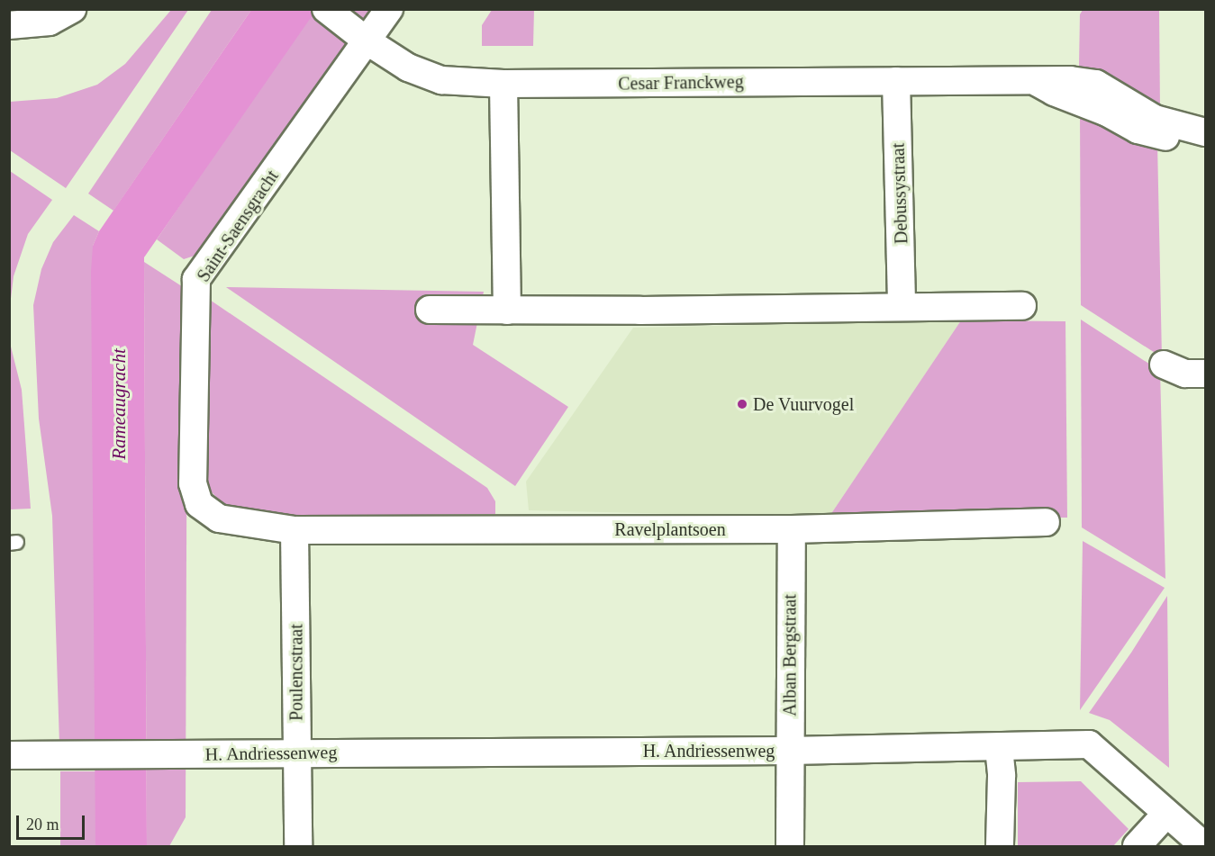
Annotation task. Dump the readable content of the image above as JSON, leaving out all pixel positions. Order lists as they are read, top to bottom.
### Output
{
  "streets": {
    "street": [
      "Cesar Franckweg",
      "Debussystraat",
      "Saint-Saensgracht",
      "Ravelplantsoen",
      "Alban Bergstraat",
      "Poulencstraat",
      "H. Andriessenweg"
    ]
  },
  "crossings": [
    ["Cesar Franckweg", "Debussystraat"],
    ["Cesar Franckweg", "Saint-Saensgracht"],
    ["Saint-Saensgracht", "Ravelplantsoen"],
    ["Saint-Saensgracht", "Poulencstraat"],
    ["Ravelplantsoen", "Alban Bergstraat"],
    ["Ravelplantsoen", "Poulencstraat"],
    ["Alban Bergstraat", "H. Andriessenweg"],
    ["Poulencstraat", "H. Andriessenweg"]
  ],
  "water": ["Rameaugracht"],
  "places": ["De Vuurvogel"],
  "scale_bar": "20 m"
}
